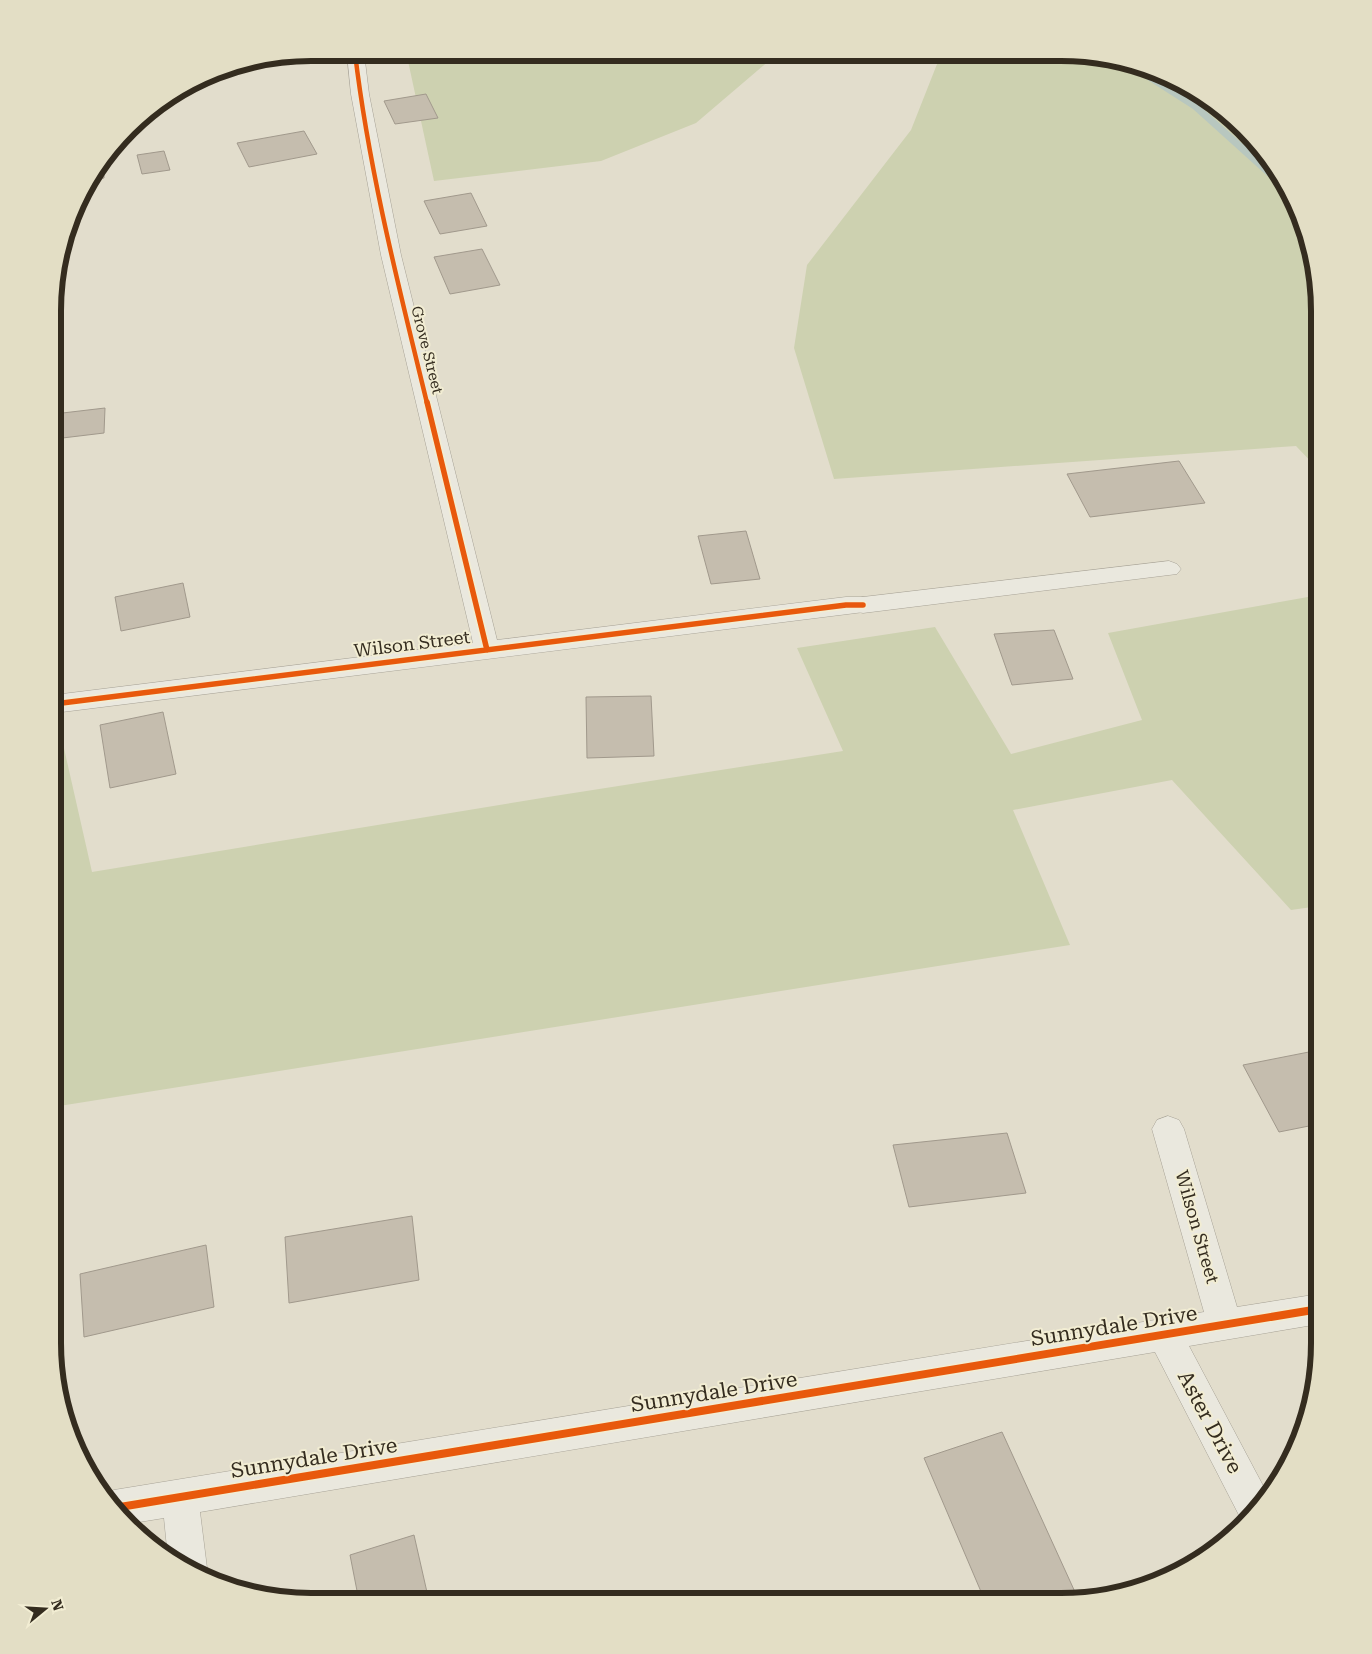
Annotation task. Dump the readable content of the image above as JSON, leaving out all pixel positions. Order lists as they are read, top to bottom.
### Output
{
  "streets": {
    "street": [
      "Grove Street",
      "Wilson Street",
      "Sunnydale Drive",
      "Aster Drive"
    ]
  },
  "crossings": [
    ["Grove Street", "Wilson Street"],
    ["Wilson Street", "Sunnydale Drive"],
    ["Sunnydale Drive", "Aster Drive"]
  ],
  "north": "right"
}
